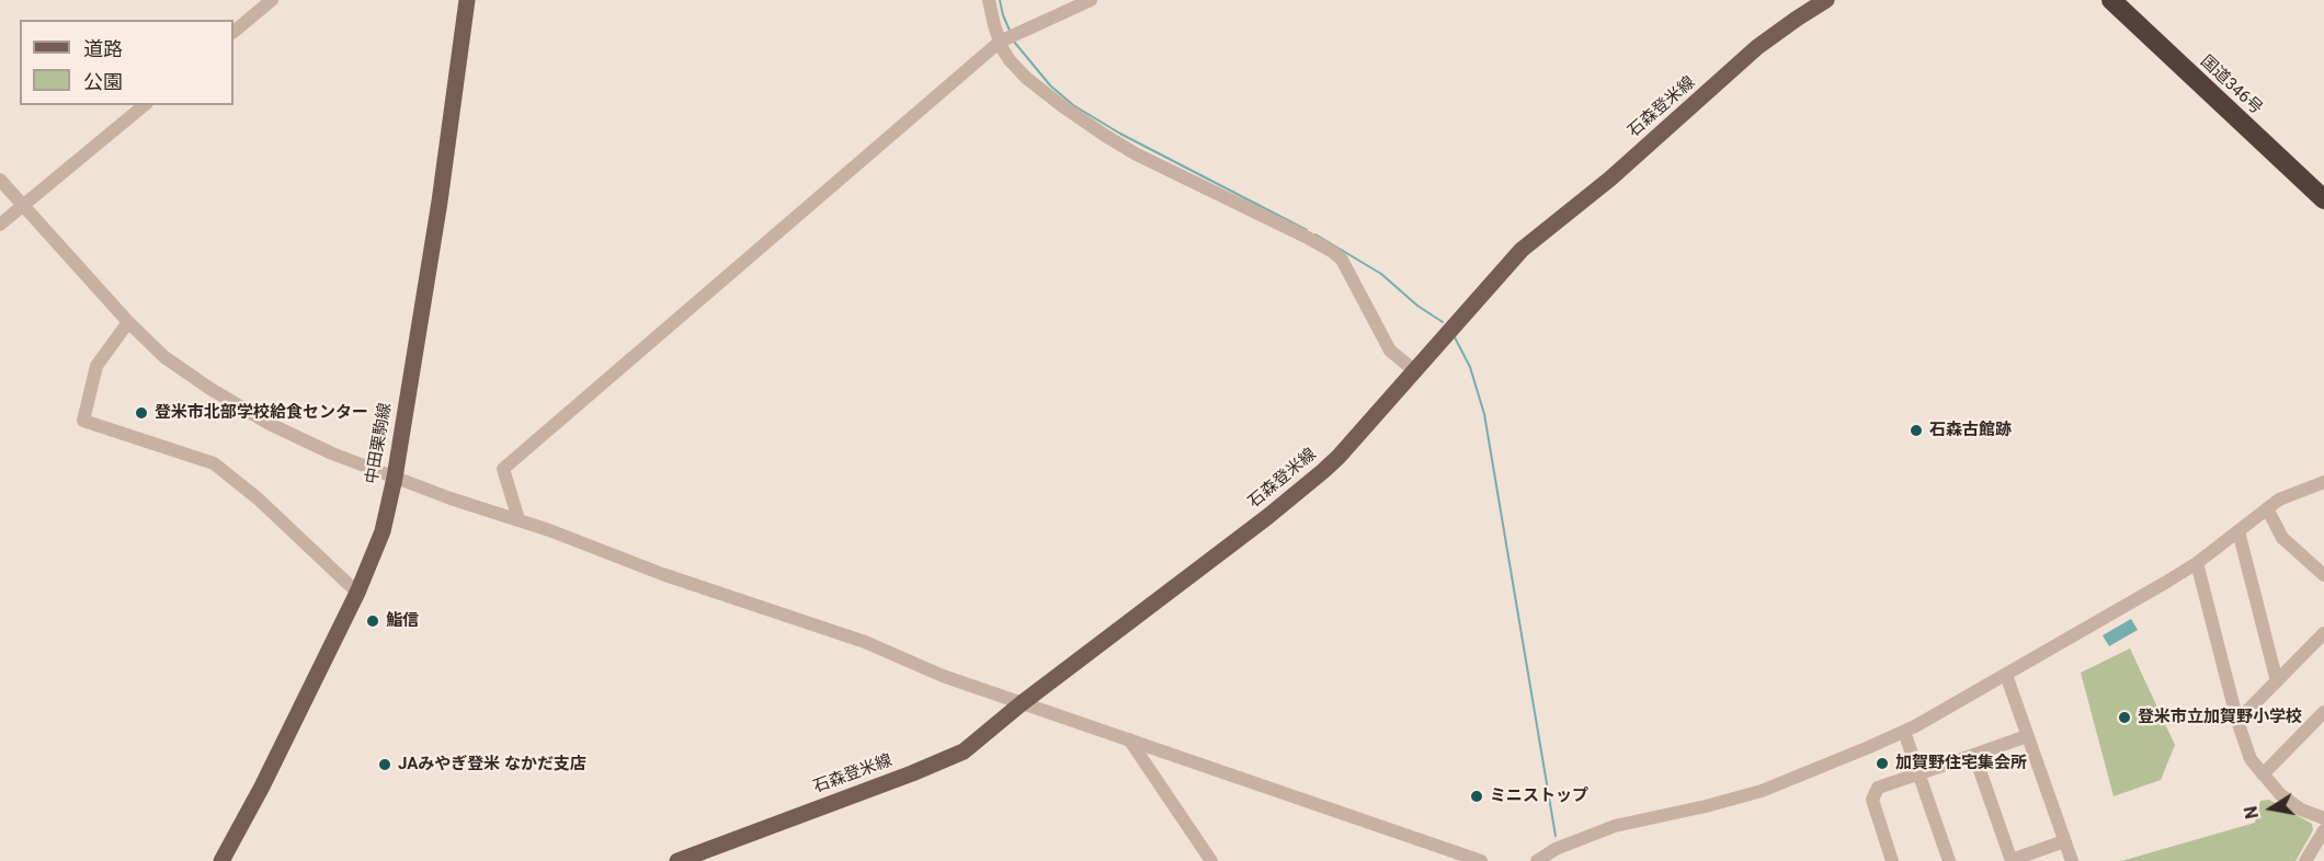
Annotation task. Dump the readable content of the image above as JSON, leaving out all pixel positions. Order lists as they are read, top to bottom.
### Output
{
  "streets": {
    "highway": ["国道346号"],
    "main road": ["石森登米線", "中田栗駒線"]
  },
  "places": [
    "登米市北部学校給食センター",
    "石森古館跡",
    "鮨信",
    "登米市立加賀野小学校",
    "加賀野住宅集会所",
    "JAみやぎ登米 なかだ支店",
    "ミニストップ"
  ],
  "legend": ["道路", "公園"],
  "north": "left"
}
